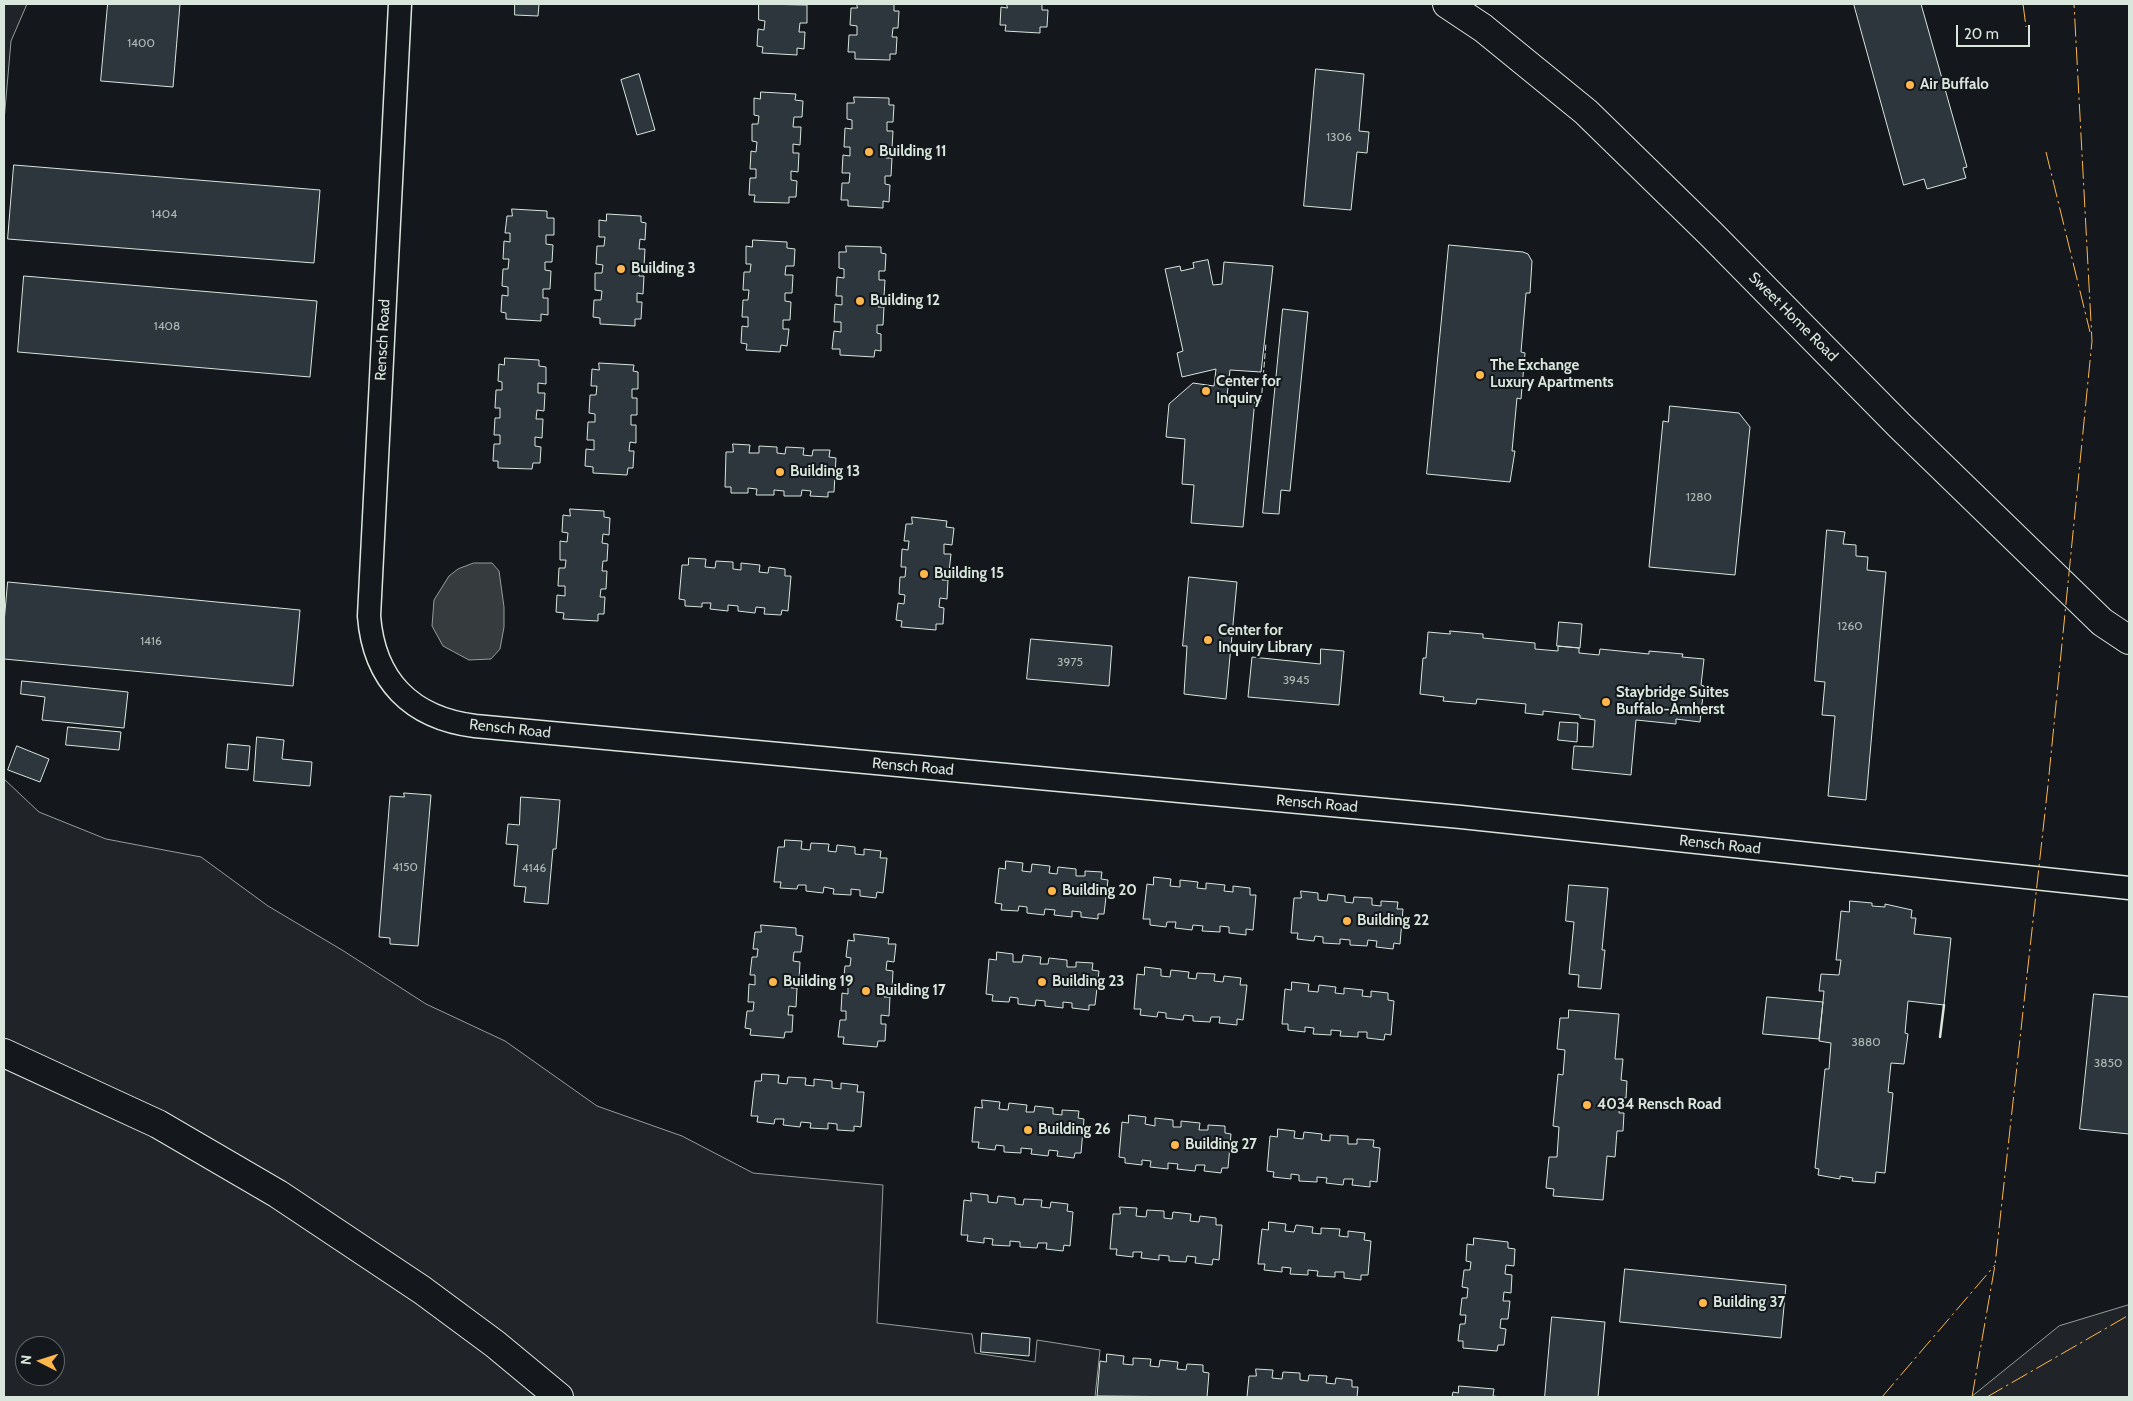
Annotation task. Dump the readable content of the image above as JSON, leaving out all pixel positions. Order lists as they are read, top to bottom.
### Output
{
  "streets": {
    "main road": ["Sweet Home Road"],
    "street": ["Rensch Road"]
  },
  "places": [
    "Air Buffalo",
    "Building 11",
    "Building 3",
    "Building 12",
    "The Exchange Luxury Apartments",
    "Center for Inquiry",
    "Building 13",
    "Building 15",
    "Center for Inquiry Library",
    "Staybridge Suites Buffalo-Amherst",
    "Building 20",
    "Building 22",
    "Building 19",
    "Building 23",
    "Building 17",
    "4034 Rensch Road",
    "Building 26",
    "Building 27",
    "Building 37"
  ],
  "house_numbers": [
    "1400",
    "1306",
    "1404",
    "1408",
    "1280",
    "1260",
    "1416",
    "3975",
    "3945",
    "4150",
    "4146",
    "3880",
    "3850"
  ],
  "scale_bar": "20 m",
  "north": "left"
}
